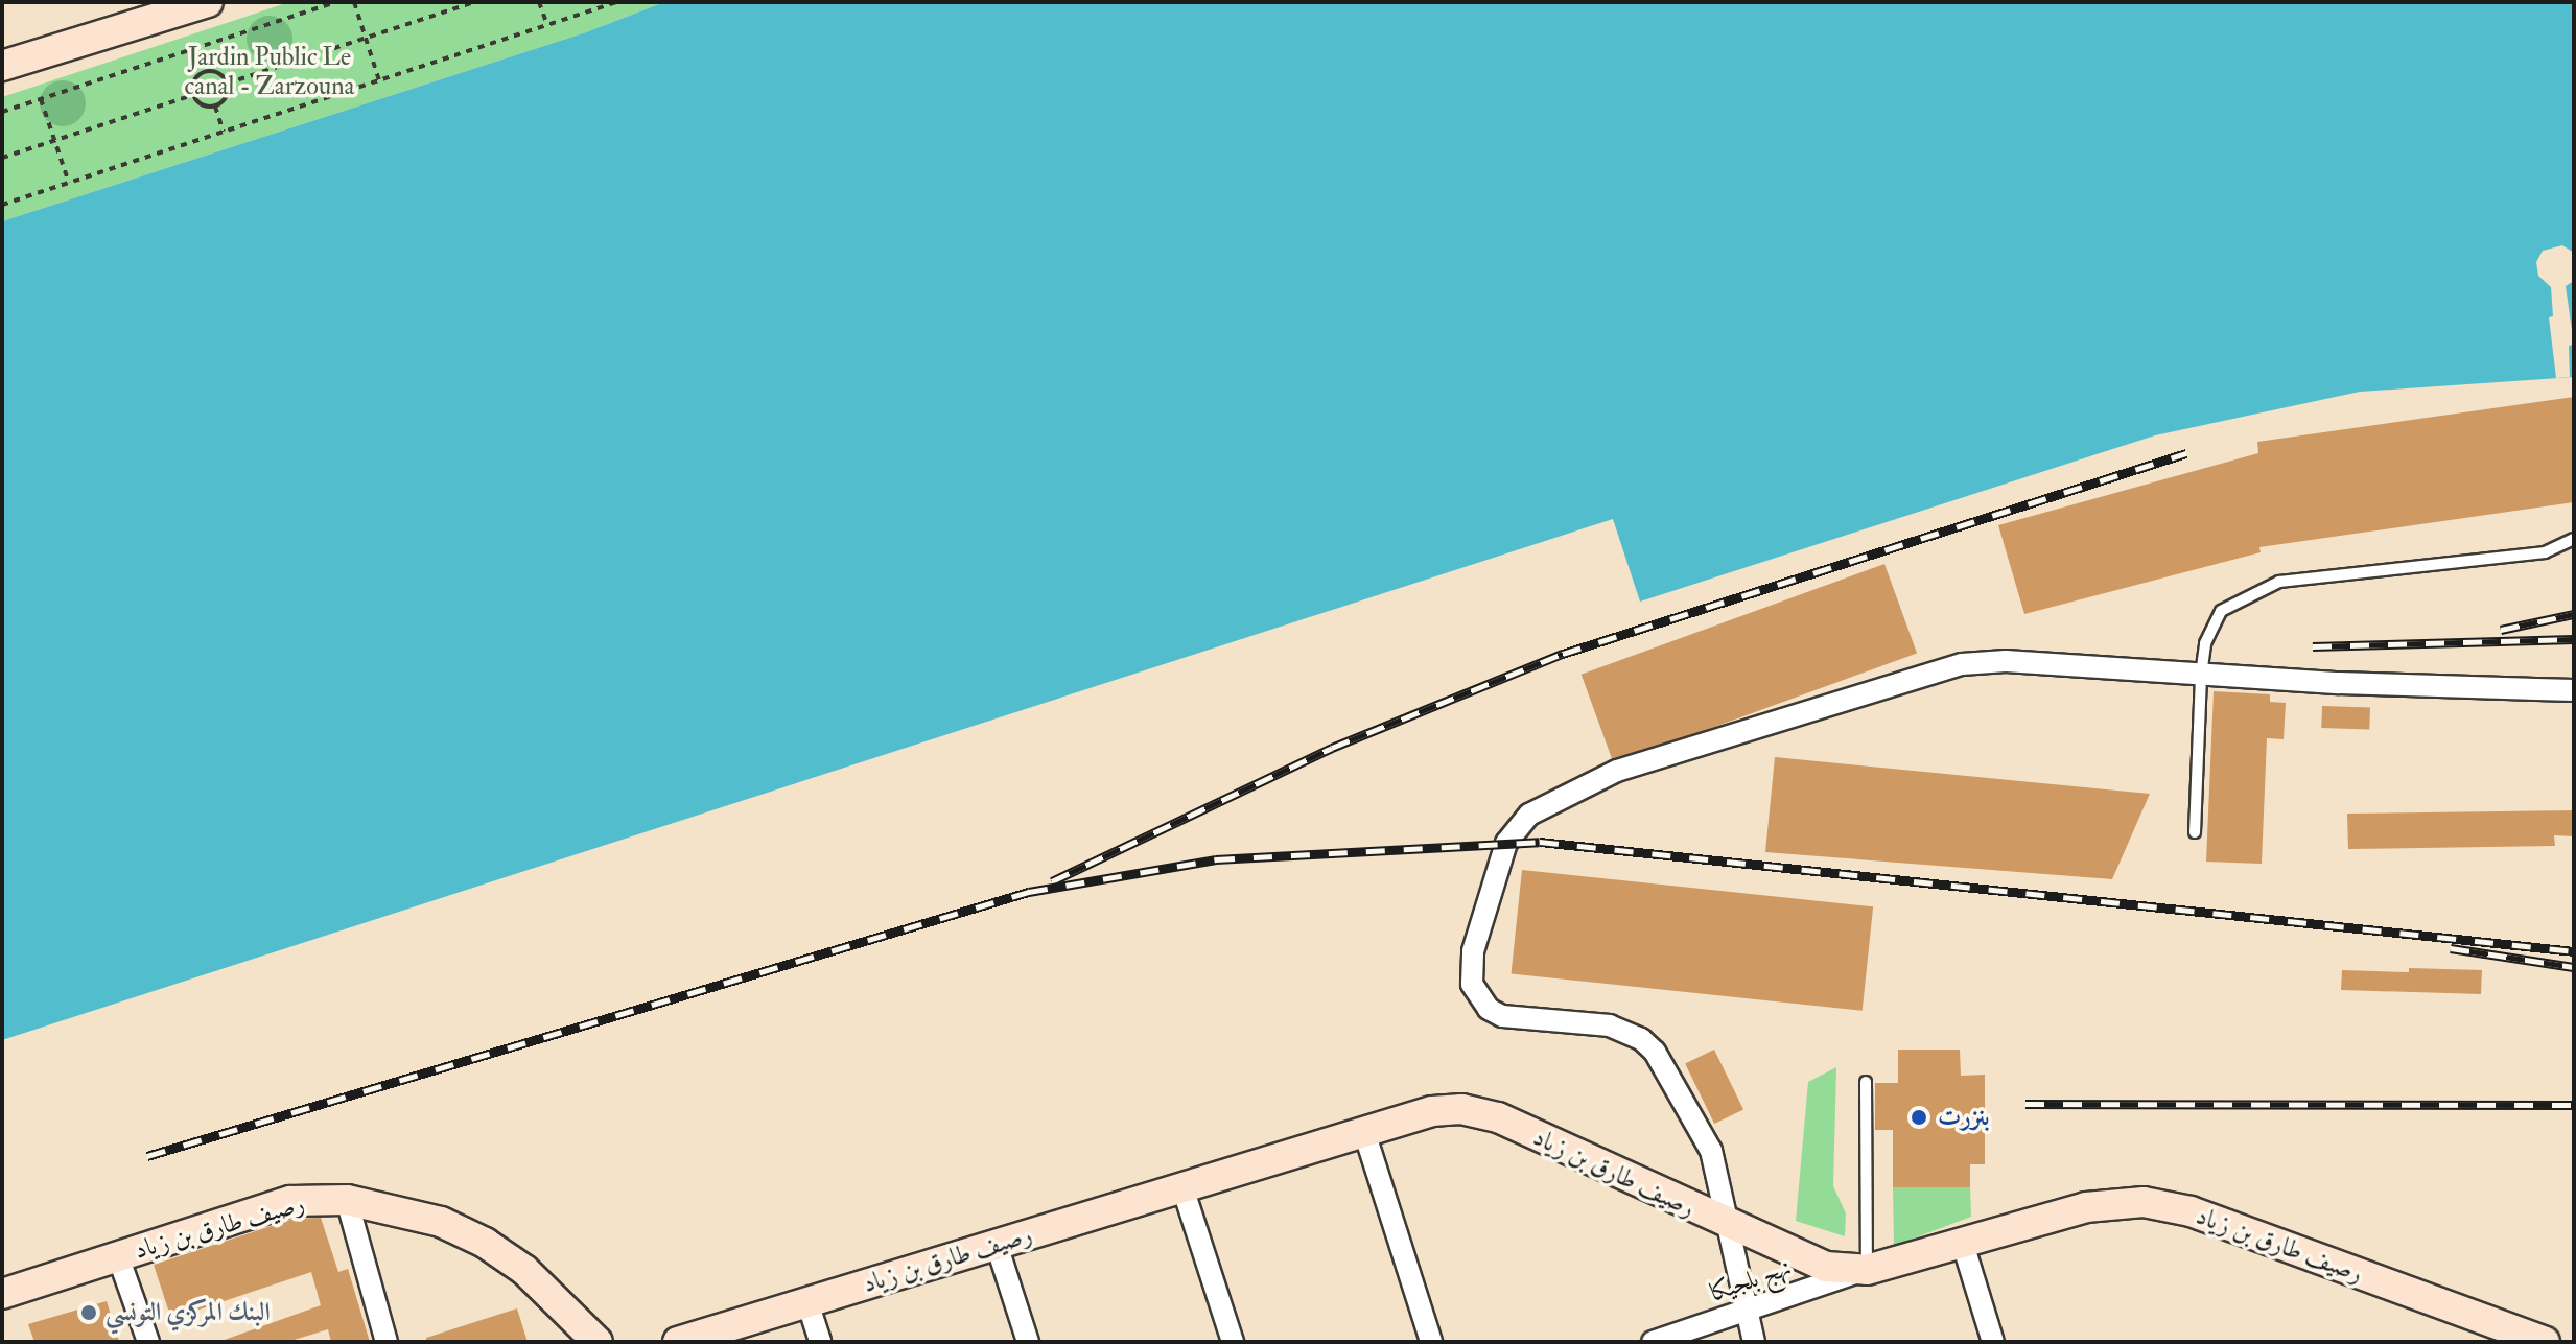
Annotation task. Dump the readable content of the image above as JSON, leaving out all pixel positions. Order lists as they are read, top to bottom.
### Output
{
  "streets": {
    "main road": ["رصيف طارق بن زياد"],
    "street": ["نهج بلجيكا"]
  },
  "crossings": [
    ["رصيف طارق بن زياد", "نهج بلجيكا"]
  ],
  "parks": ["Jardin Public Le canal - Zarzouna"],
  "places": ["بنزرت", "البنك المركزي التونسي"]
}
